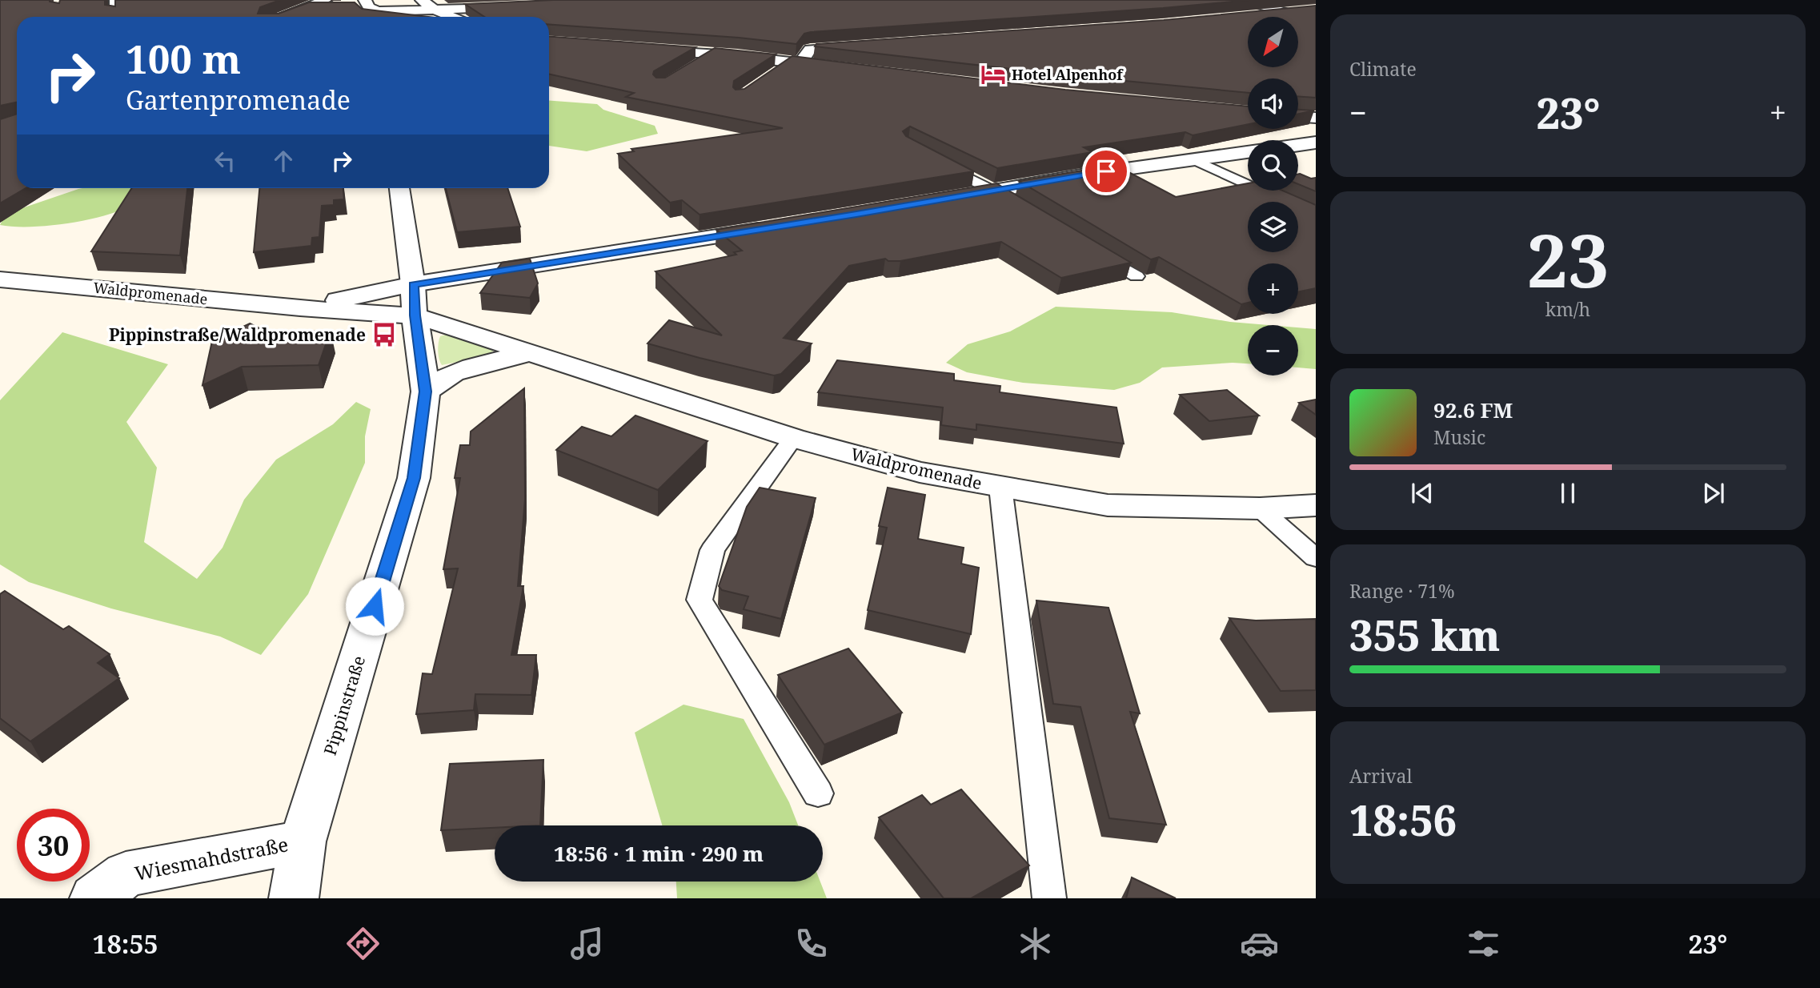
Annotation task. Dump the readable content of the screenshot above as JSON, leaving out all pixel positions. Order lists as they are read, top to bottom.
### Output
{
  "streets": {
    "street": ["Waldpromenade", "Pippinstraße", "Wiesmahdstraße"]
  },
  "crossings": [
    ["Waldpromenade", "Pippinstraße"],
    ["Pippinstraße", "Wiesmahdstraße"]
  ],
  "places": {
    "hotel": ["Hotel Alpenhof"],
    "bus stop": ["Pippinstraße/Waldpromenade"]
  },
  "north": "bottom left",
  "page": {
    "tile": [
      "Climate",
      ["23", "km/h"],
      ["Range · 71%", "355 km"],
      ["Arrival", "18:56"]
    ],
    "map_buttons": ["+", "−"],
    "turn": ["100 m", "Gartenpromenade"],
    "heat": ["−", "23°", "+"],
    "song": ["92.6 FM", "Music"],
    "limit": "30",
    "trip": "18:56 · 1 min · 290 m",
    "tabs": ["18:55", "23°"]
  }
}
